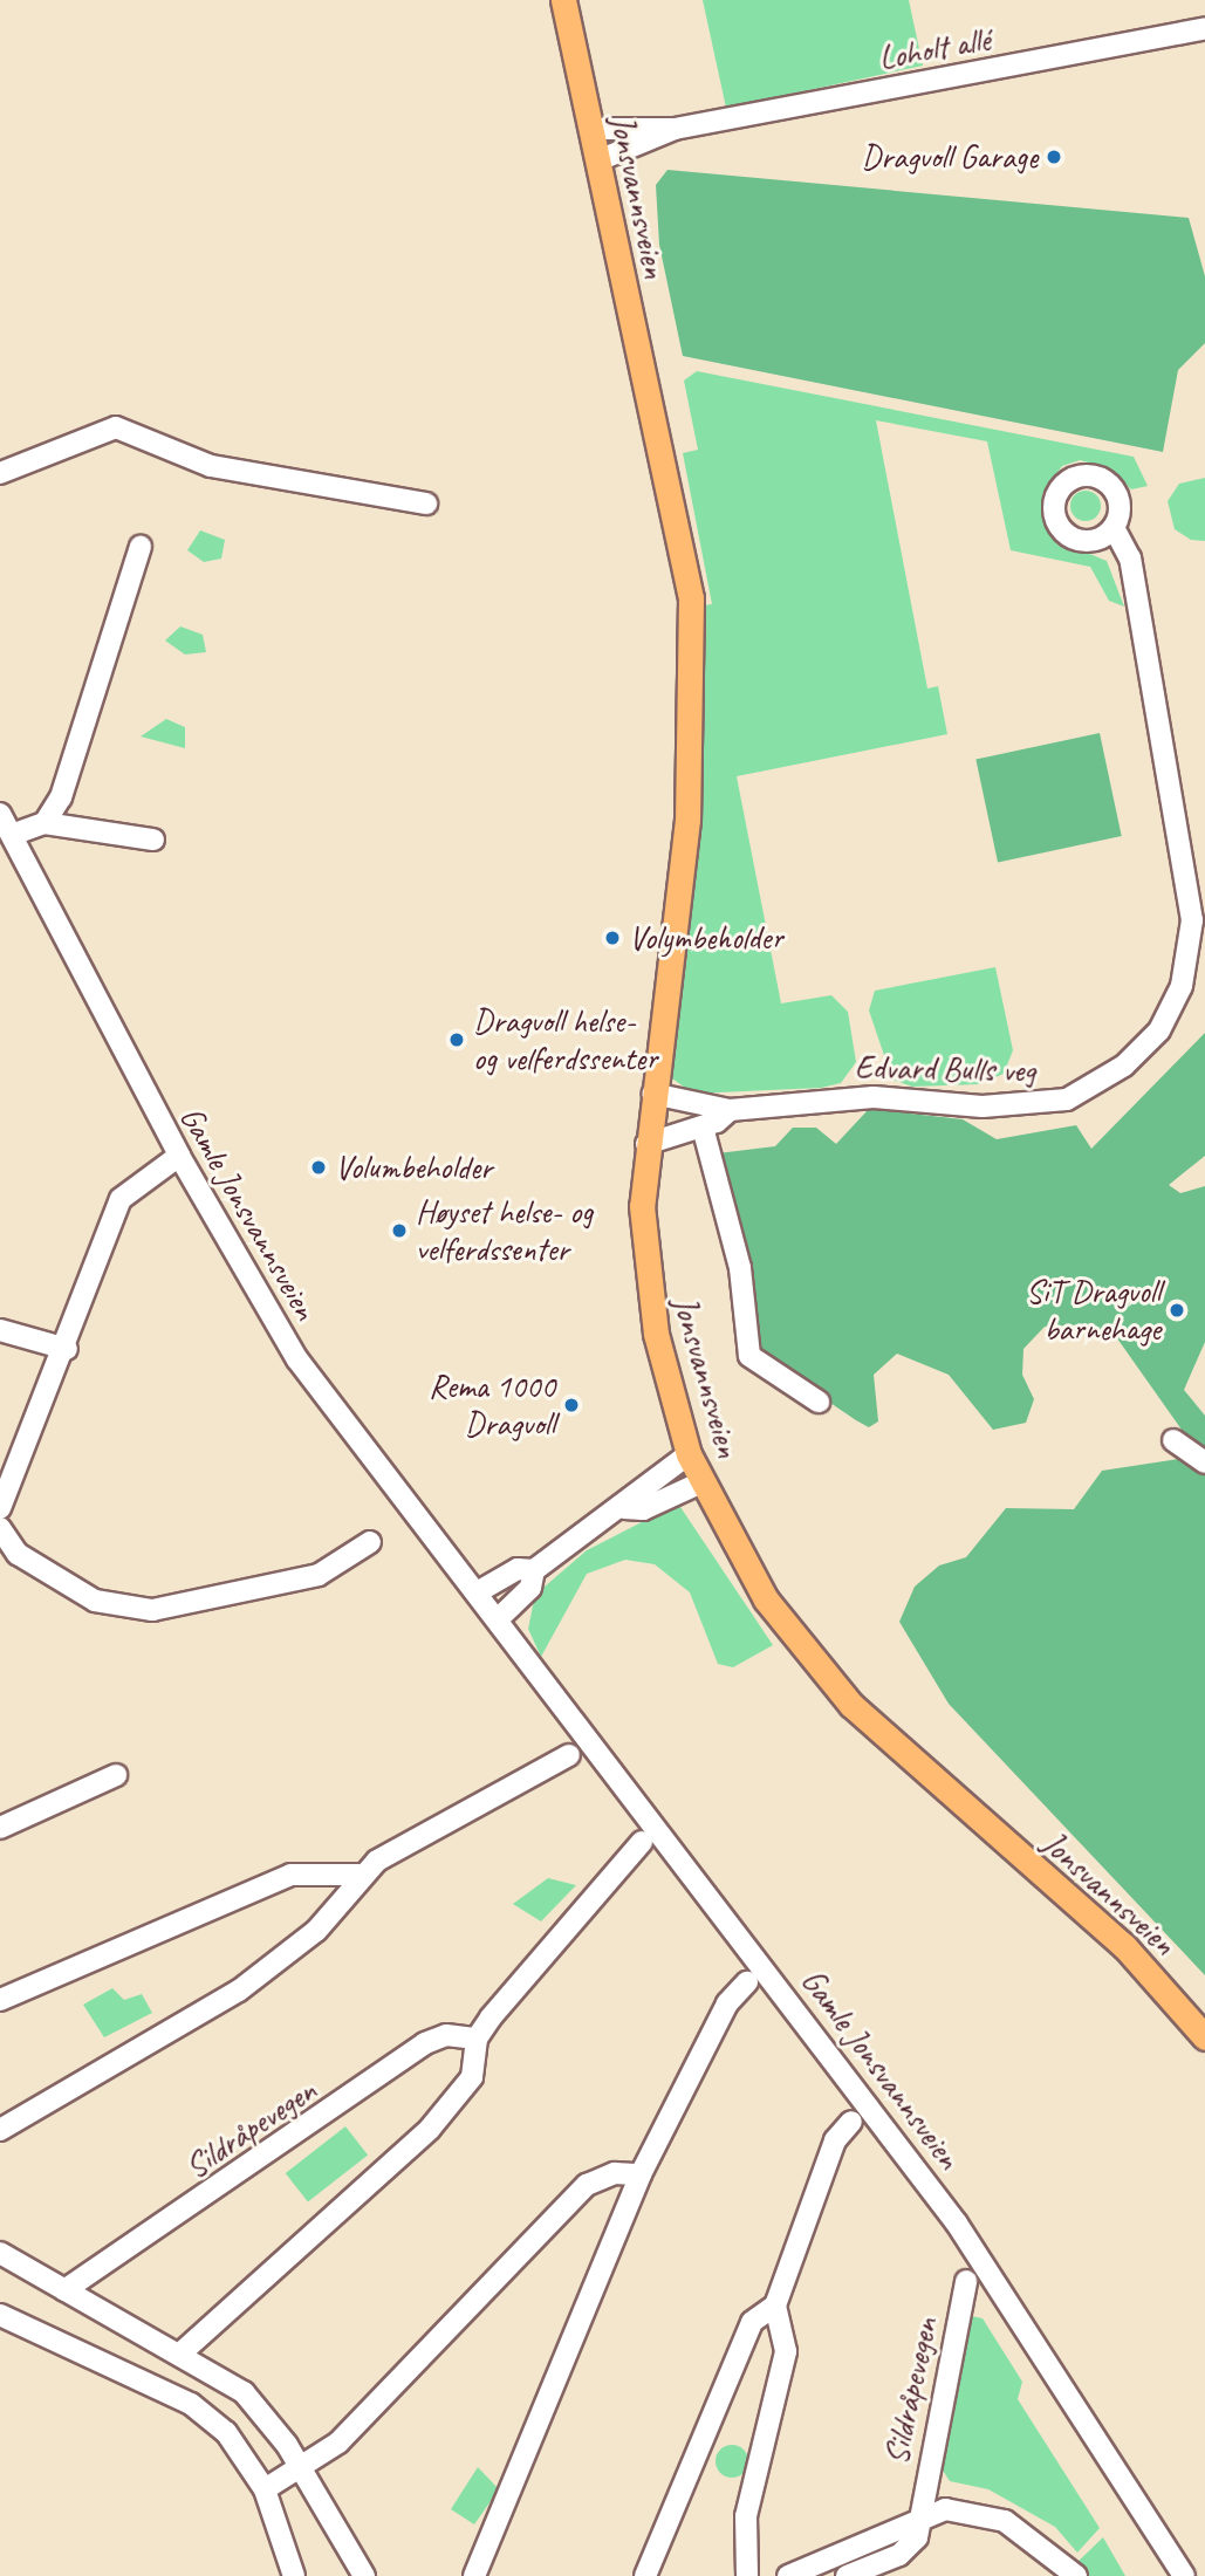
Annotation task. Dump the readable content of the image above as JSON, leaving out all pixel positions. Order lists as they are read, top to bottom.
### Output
{
  "streets": {
    "main road": ["Jonsvannsveien"],
    "street": [
      "Loholt allé",
      "Edvard Bulls veg",
      "Gamle Jonsvannsveien",
      "Sildråpevegen"
    ]
  },
  "crossings": [
    ["Loholt allé", "Jonsvannsveien"],
    ["Jonsvannsveien", "Edvard Bulls veg"]
  ],
  "places": [
    "Dragvoll Garage",
    "Volymbeholder",
    "Dragvoll helse- og velferdssenter",
    "Volumbeholder",
    "Høyset helse- og velferdssenter",
    "SiT Dragvoll barnehage",
    "Rema 1000 Dragvoll"
  ]
}
